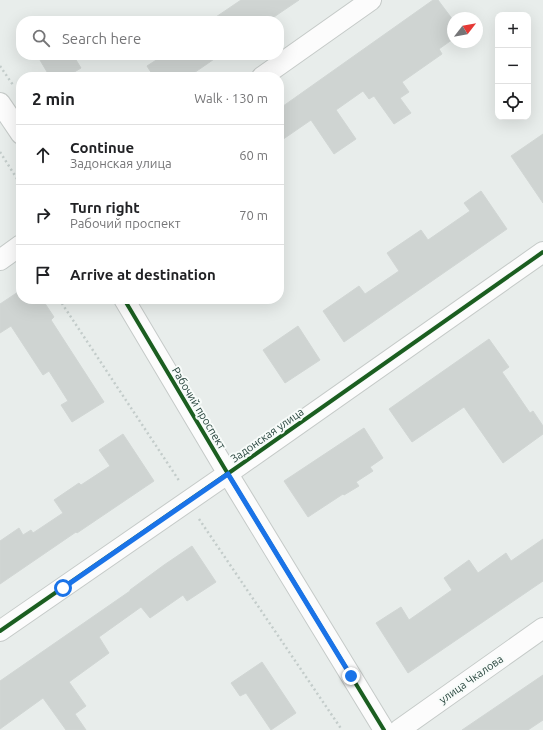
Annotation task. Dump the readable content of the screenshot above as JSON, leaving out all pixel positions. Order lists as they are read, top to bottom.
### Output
{
  "streets": {
    "street": ["Рабочий проспект", "Задонская улица", "улица Чкалова"]
  },
  "crossings": [
    ["Рабочий проспект", "Задонская улица"]
  ],
  "north": "top right",
  "page": {
    "map_buttons": ["+", "−"],
    "search": "Search here",
    "heading": ["2 min", "Walk · 130 m"],
    "list": [
      ["Continue", "Задонская улица", "60 m"],
      ["Turn right", "Рабочий проспект", "70 m"],
      "Arrive at destination"
    ]
  }
}
